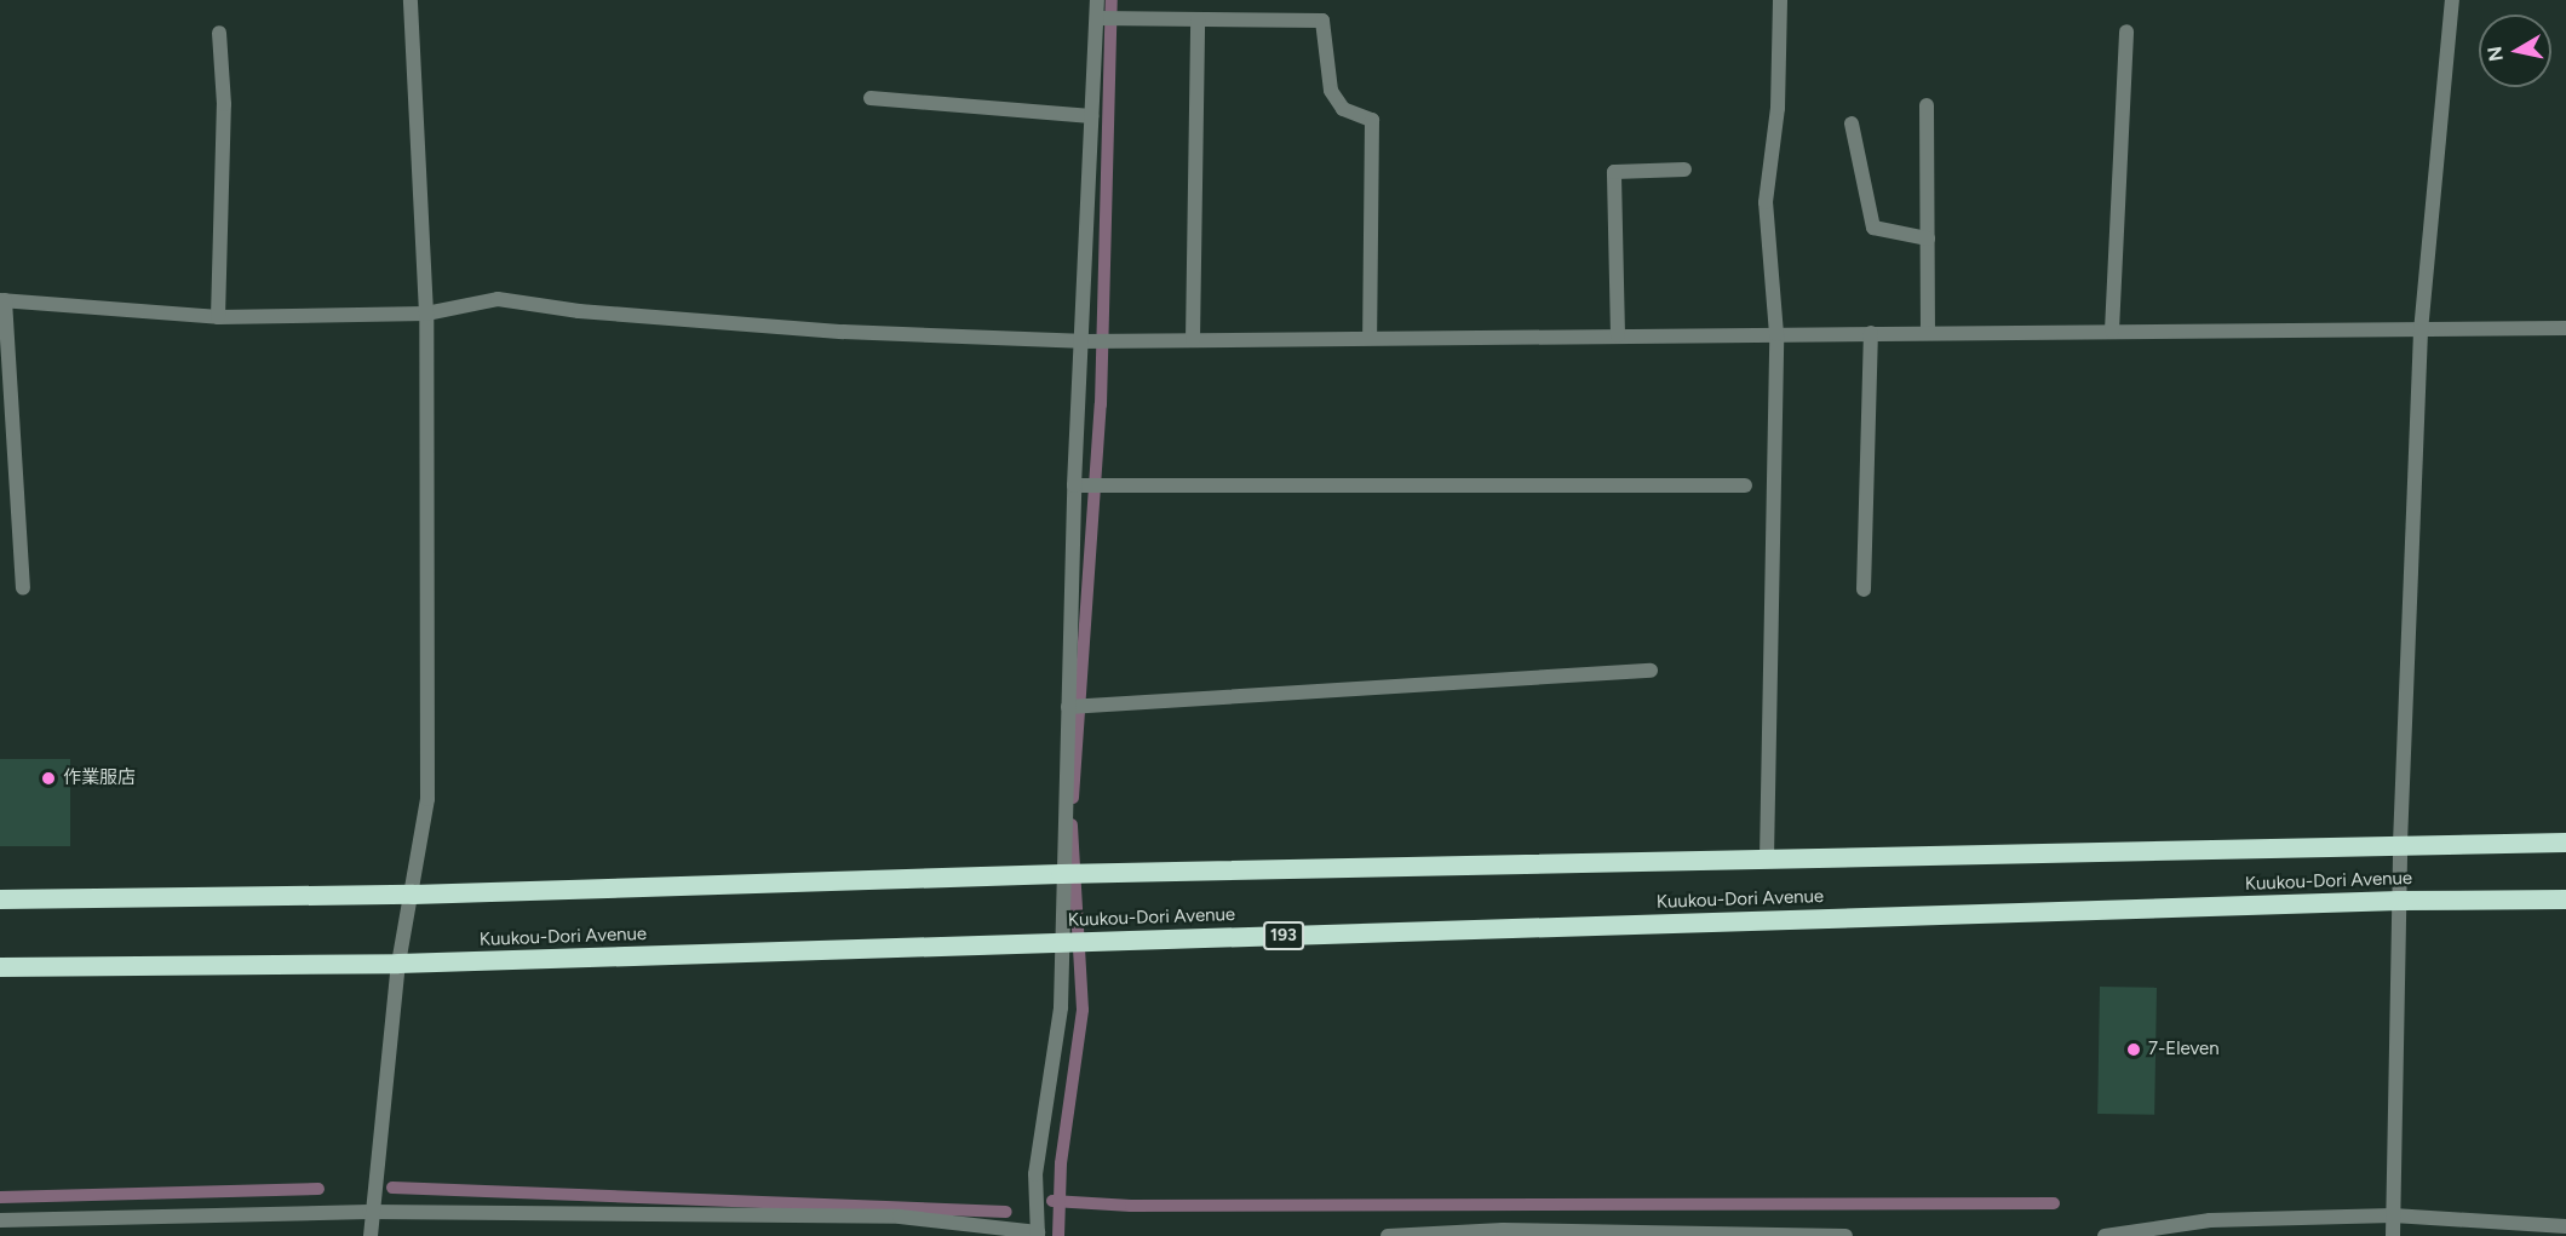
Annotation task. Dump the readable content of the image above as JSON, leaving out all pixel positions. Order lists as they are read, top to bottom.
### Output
{
  "streets": {
    "highway": ["Kuukou-Dori Avenue", "193"]
  },
  "places": ["作業服店", "7-Eleven"],
  "north": "left"
}
